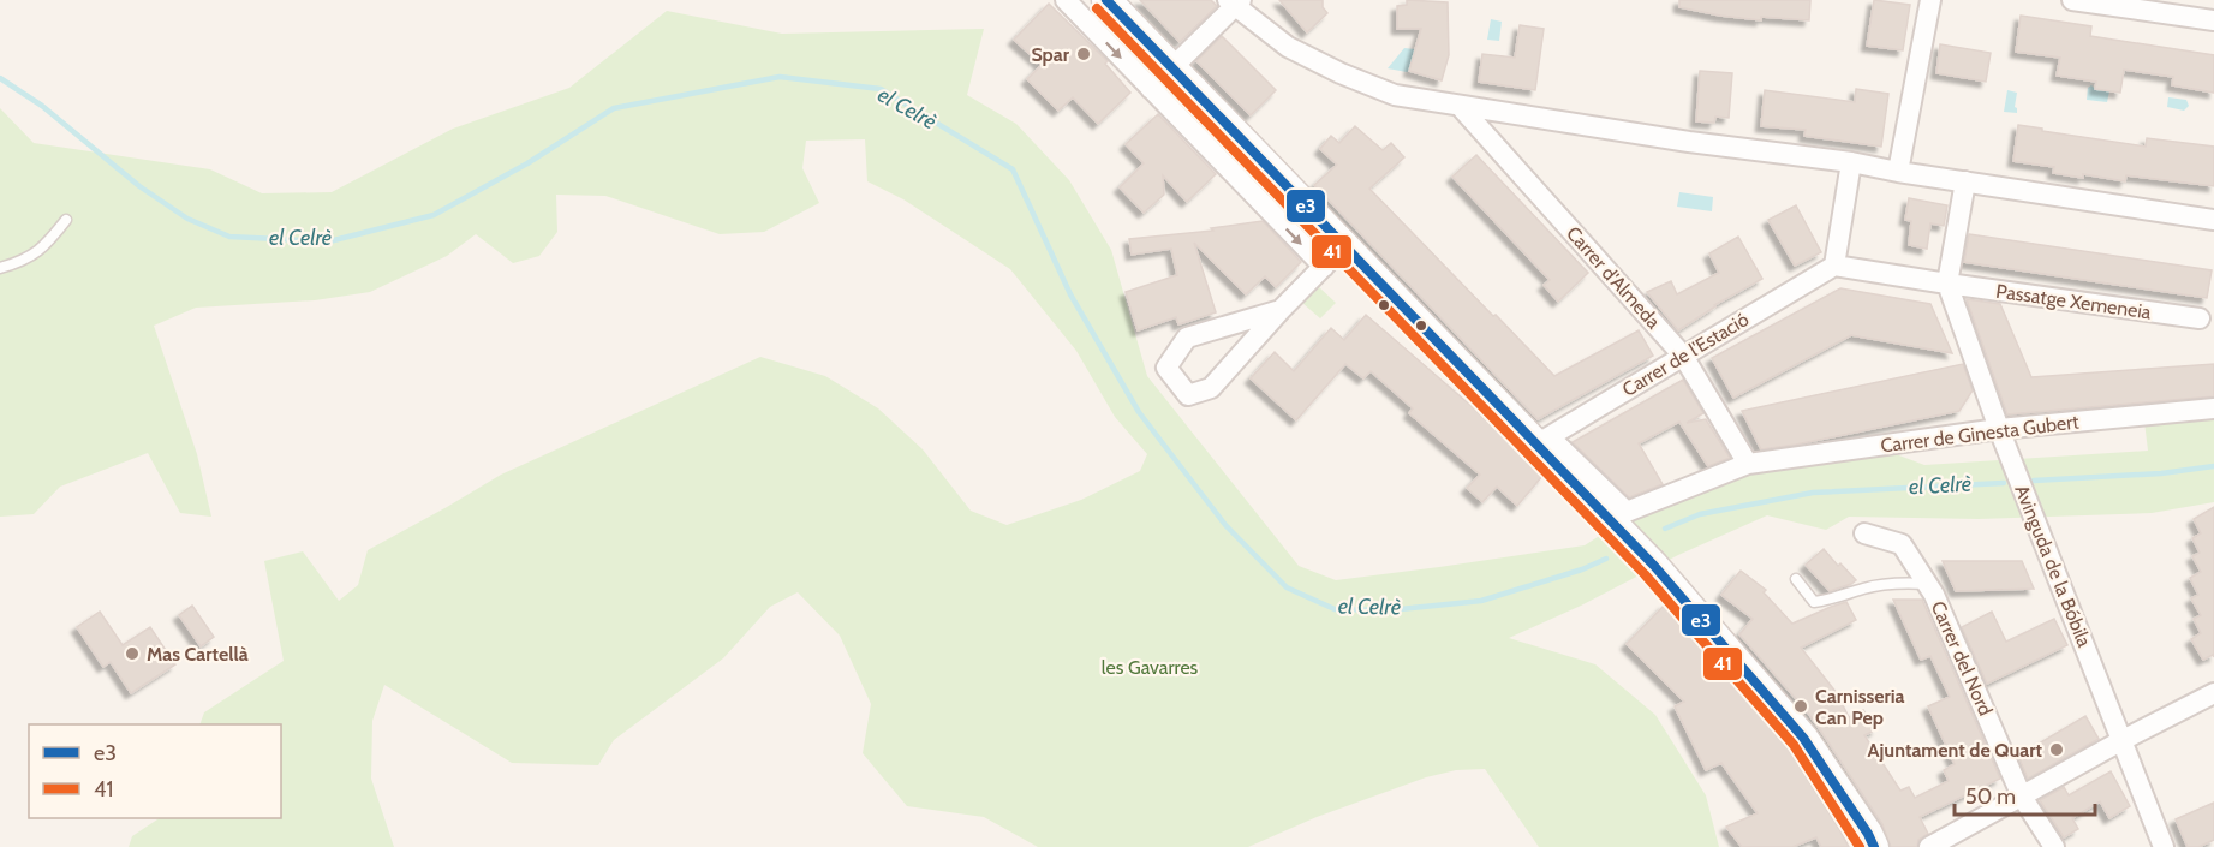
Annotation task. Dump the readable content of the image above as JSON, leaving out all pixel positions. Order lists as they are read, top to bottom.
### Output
{
  "streets": {
    "street": [
      "Carrer d'Almeda",
      "Passatge Xemeneia",
      "Carrer de l'Estació",
      "Carrer de Ginesta Gubert",
      "Avinguda de la Bóbila",
      "Carrer del Nord"
    ]
  },
  "crossings": [
    ["Carrer d'Almeda", "Carrer de l'Estació"],
    ["Carrer d'Almeda", "Carrer de Ginesta Gubert"],
    ["Passatge Xemeneia", "Carrer de l'Estació"],
    ["Passatge Xemeneia", "Avinguda de la Bóbila"],
    ["Carrer de l'Estació", "Carrer de Ginesta Gubert"],
    ["Carrer de Ginesta Gubert", "Avinguda de la Bóbila"]
  ],
  "water": ["el Celrè"],
  "parks": ["les Gavarres"],
  "places": [
    "Spar",
    "Mas Cartellà",
    "Carnisseria Can Pep",
    "Ajuntament de Quart"
  ],
  "lines": ["transit line e3", "transit line 41"],
  "legend": ["e3", "41"],
  "scale_bar": "50 m"
}
